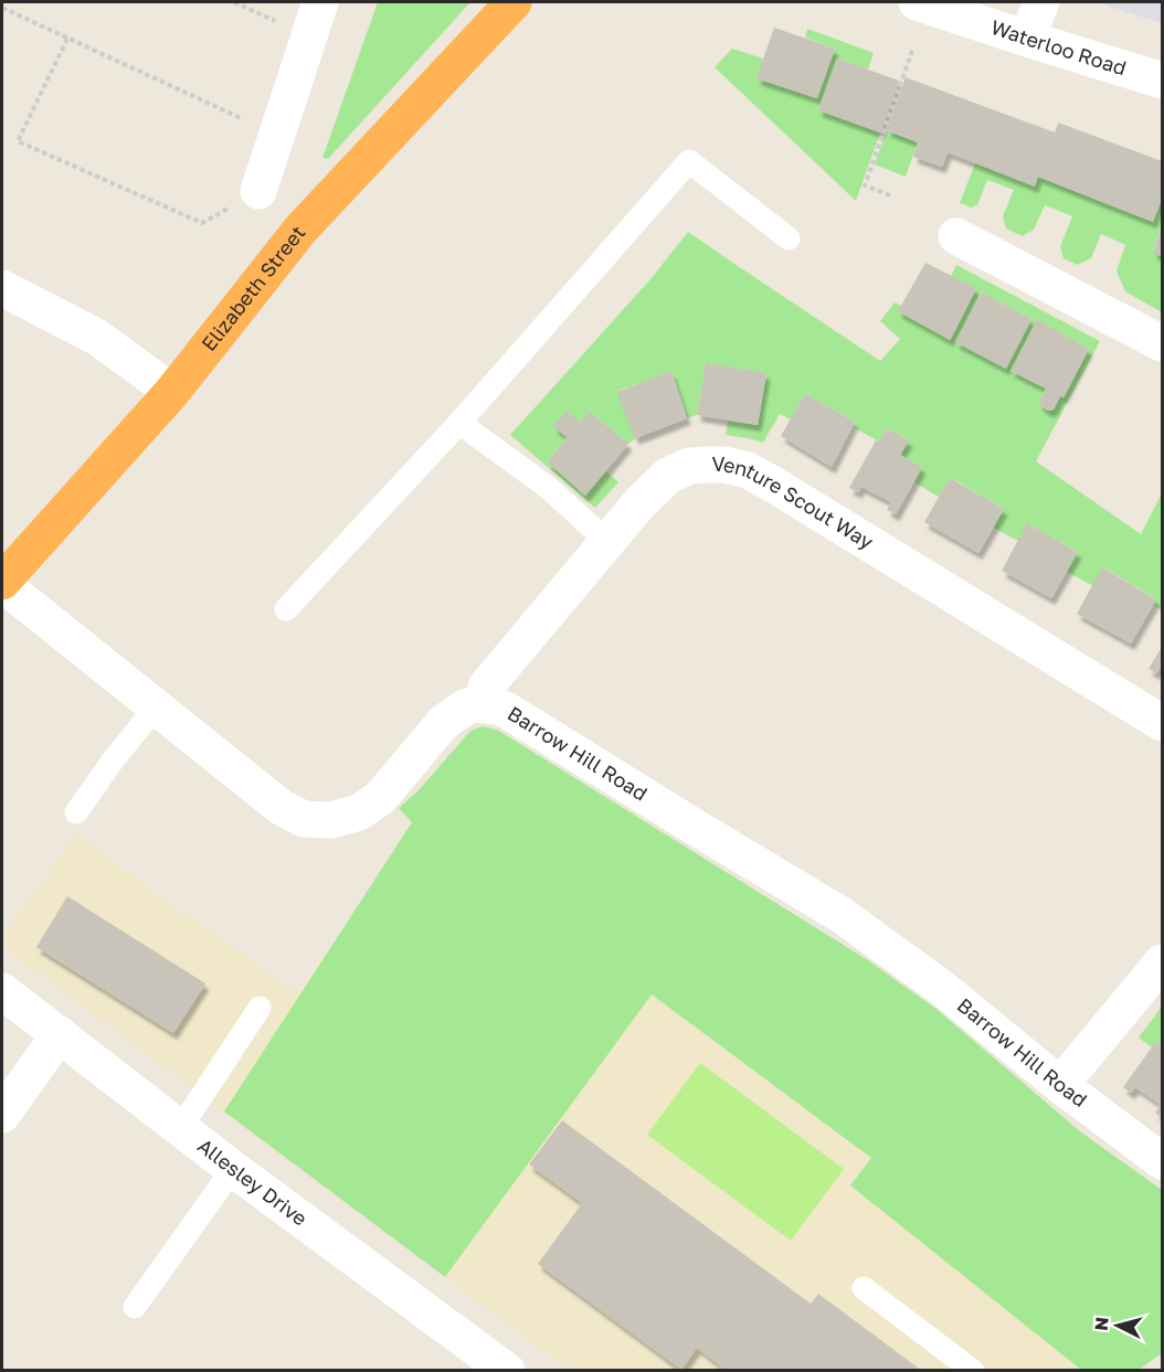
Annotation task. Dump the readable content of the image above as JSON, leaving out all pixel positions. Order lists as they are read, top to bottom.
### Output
{
  "streets": {
    "highway": ["Elizabeth Street"],
    "street": [
      "Waterloo Road",
      "Venture Scout Way",
      "Barrow Hill Road",
      "Allesley Drive"
    ]
  },
  "crossings": [
    ["Elizabeth Street", "Barrow Hill Road"],
    ["Venture Scout Way", "Barrow Hill Road"]
  ],
  "north": "left"
}
